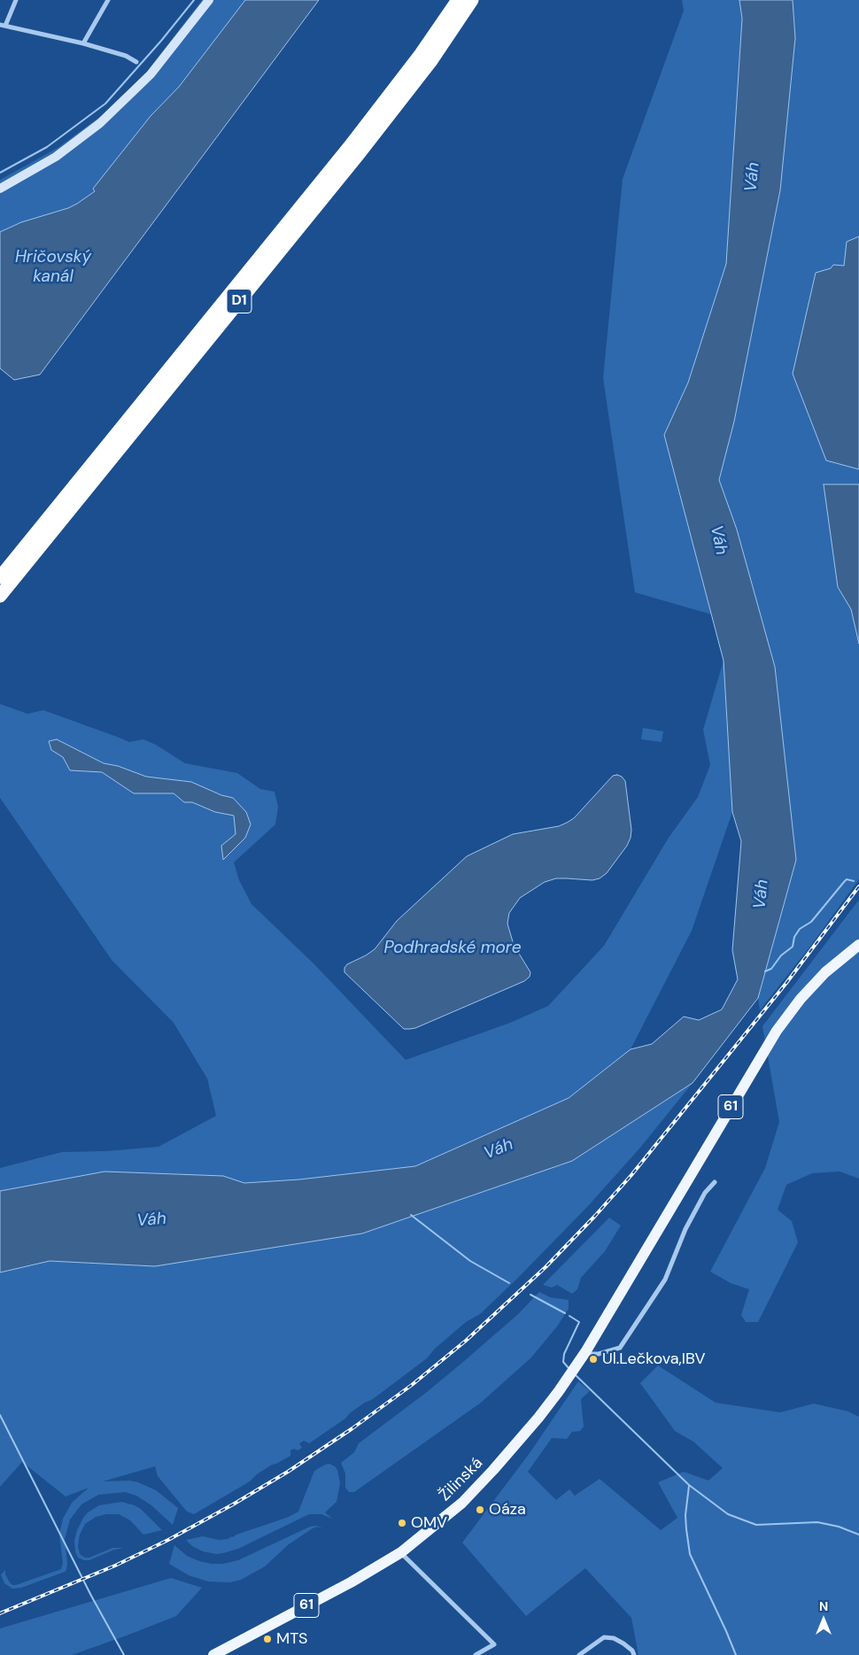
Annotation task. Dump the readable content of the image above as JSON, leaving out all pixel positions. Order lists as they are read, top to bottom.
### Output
{
  "streets": {
    "highway": ["D1"],
    "main road": ["61", "Žilinská"]
  },
  "water": ["Váh", "Hričovský kanál", "Podhradské more"],
  "places": [
    "Ul.Lečkova,IBV",
    "Oáza",
    "OMV",
    "MTS"
  ],
  "north": "top"
}
